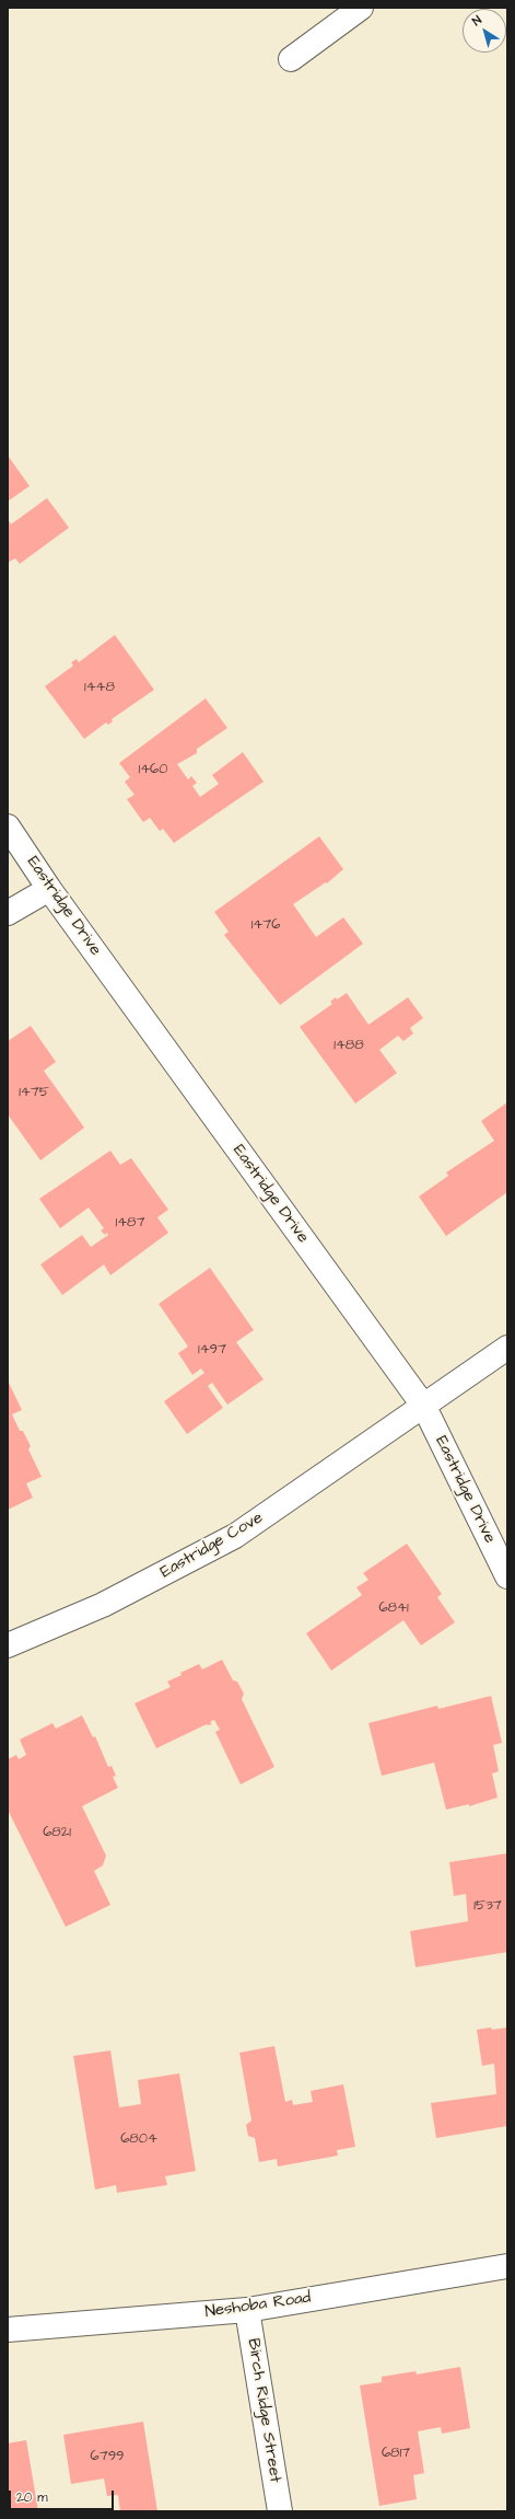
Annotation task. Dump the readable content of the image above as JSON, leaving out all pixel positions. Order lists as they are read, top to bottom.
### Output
{
  "streets": {
    "street": [
      "Eastridge Drive",
      "Eastridge Cove",
      "Neshoba Road",
      "Birch Ridge Street"
    ]
  },
  "crossings": [
    ["Eastridge Drive", "Eastridge Cove"],
    ["Neshoba Road", "Birch Ridge Street"]
  ],
  "house_numbers": [
    "1448",
    "1460",
    "1476",
    "1488",
    "1475",
    "1487",
    "1497",
    "6841",
    "6821",
    "1537",
    "6804",
    "6817",
    "6799"
  ],
  "scale_bar": "20 m",
  "north": "top left"
}
